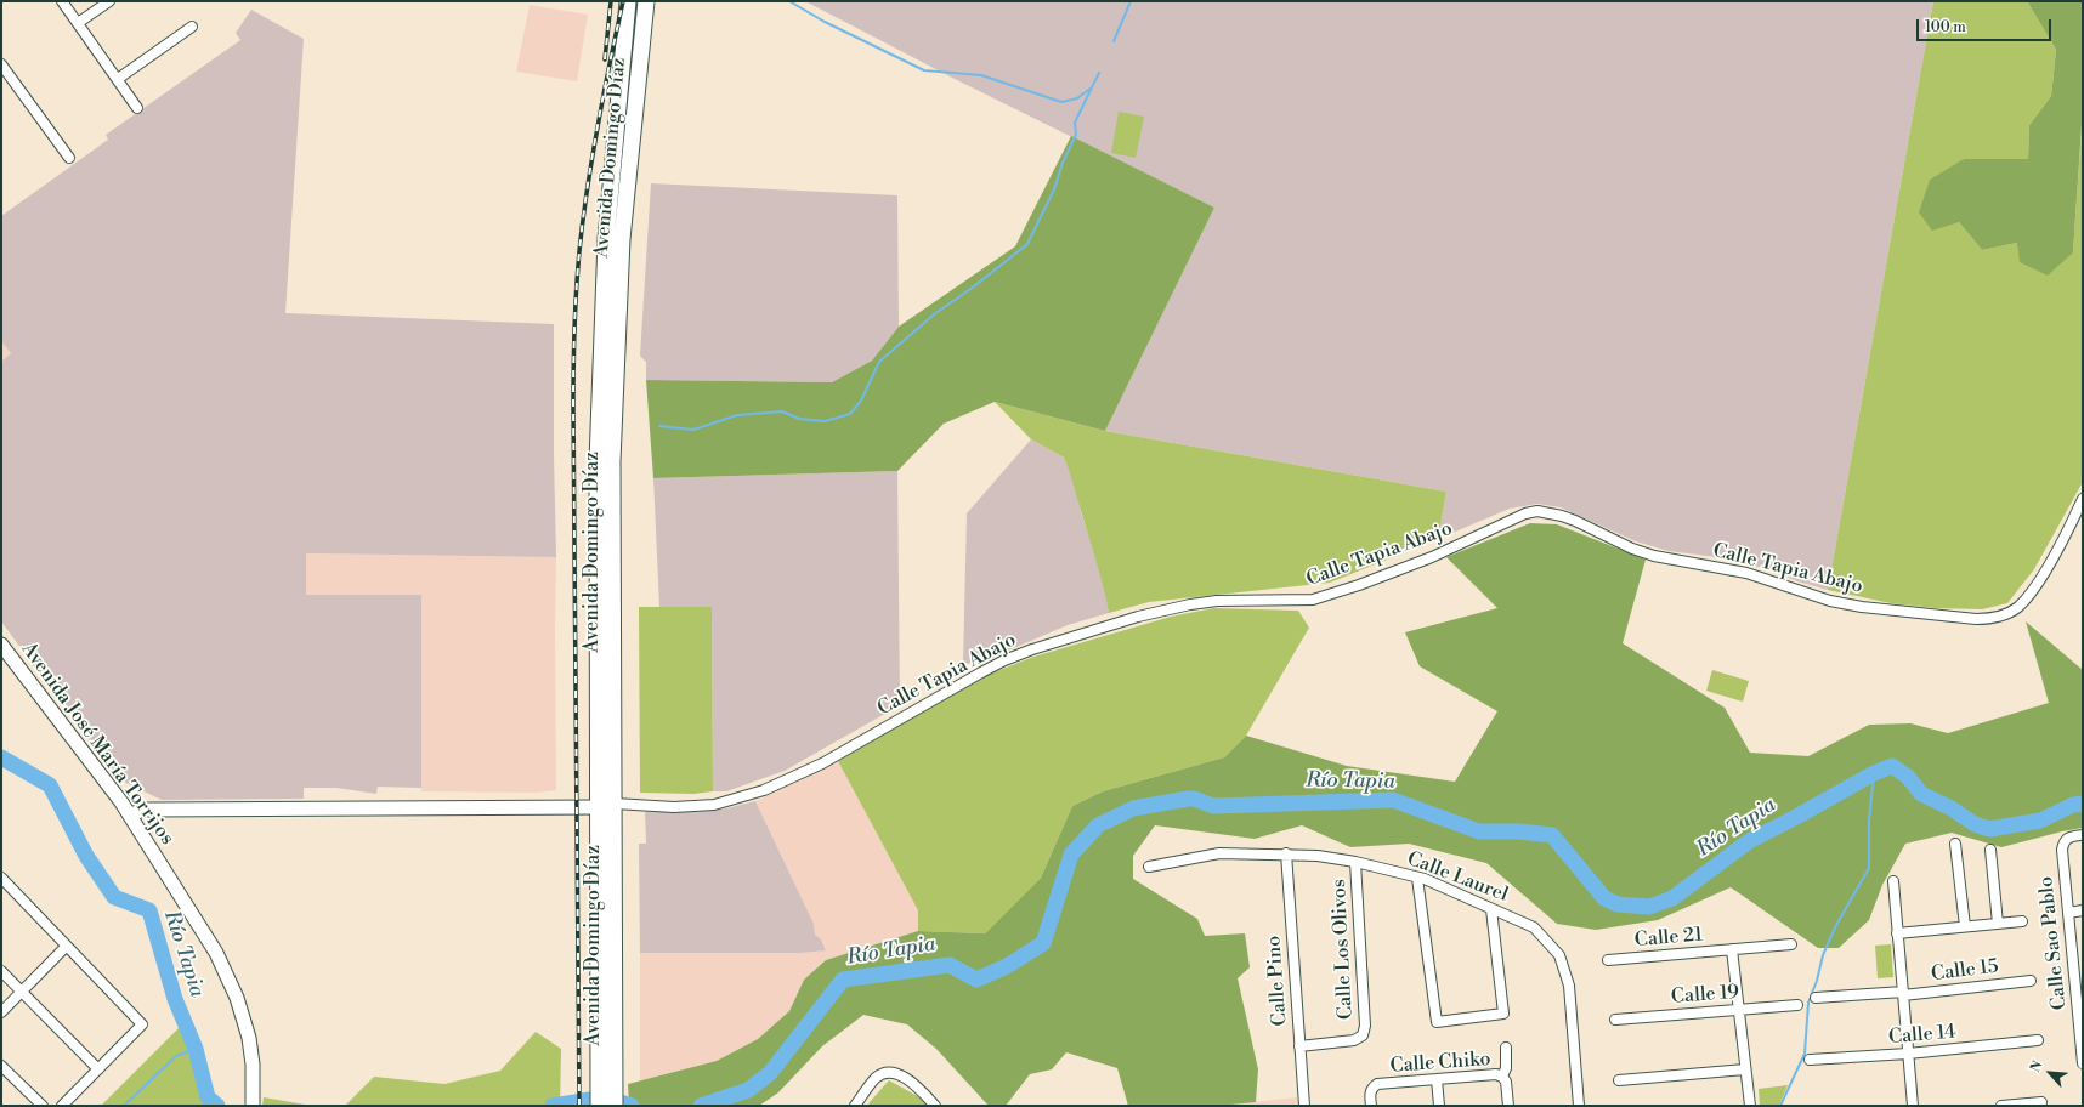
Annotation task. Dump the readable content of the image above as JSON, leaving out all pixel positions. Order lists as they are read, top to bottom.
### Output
{
  "streets": {
    "main road": ["Avenida Domingo Díaz", "Avenida José María Torrijos"],
    "street": [
      "Calle Tapia Abajo",
      "Calle Laurel",
      "Calle 21",
      "Calle Sao Pablo",
      "Calle Los Olivos",
      "Calle 15",
      "Calle Pino",
      "Calle 19",
      "Calle 14",
      "Calle Chiko"
    ]
  },
  "crossings": [
    ["Avenida Domingo Díaz", "Calle Tapia Abajo"],
    ["Calle Laurel", "Calle Los Olivos"],
    ["Calle Laurel", "Calle Pino"],
    ["Calle Los Olivos", "Calle Pino"]
  ],
  "water": ["Río Tapia"],
  "scale_bar": "100 m",
  "north": "top left"
}
